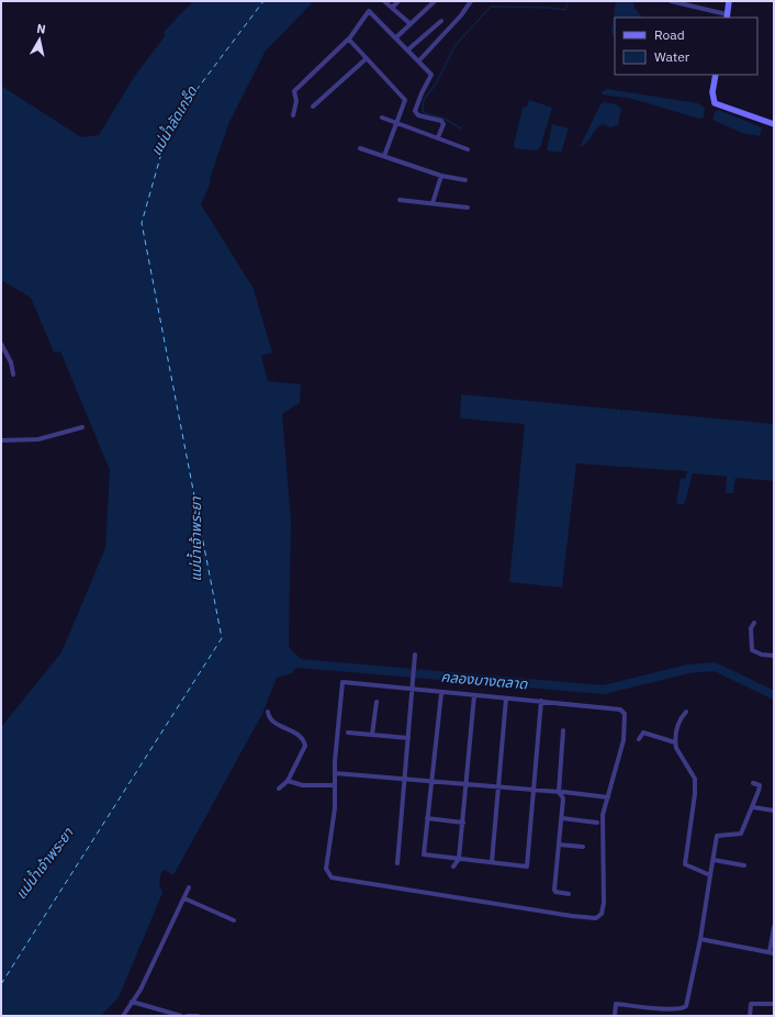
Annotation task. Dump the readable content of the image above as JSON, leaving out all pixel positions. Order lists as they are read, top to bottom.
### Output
{
  "water": ["แม่น้ำลัดเกร็ด", "แม่น้ำเจ้าพระยา", "คลองบางตลาด"],
  "legend": ["Road", "Water"],
  "north": "top"
}
